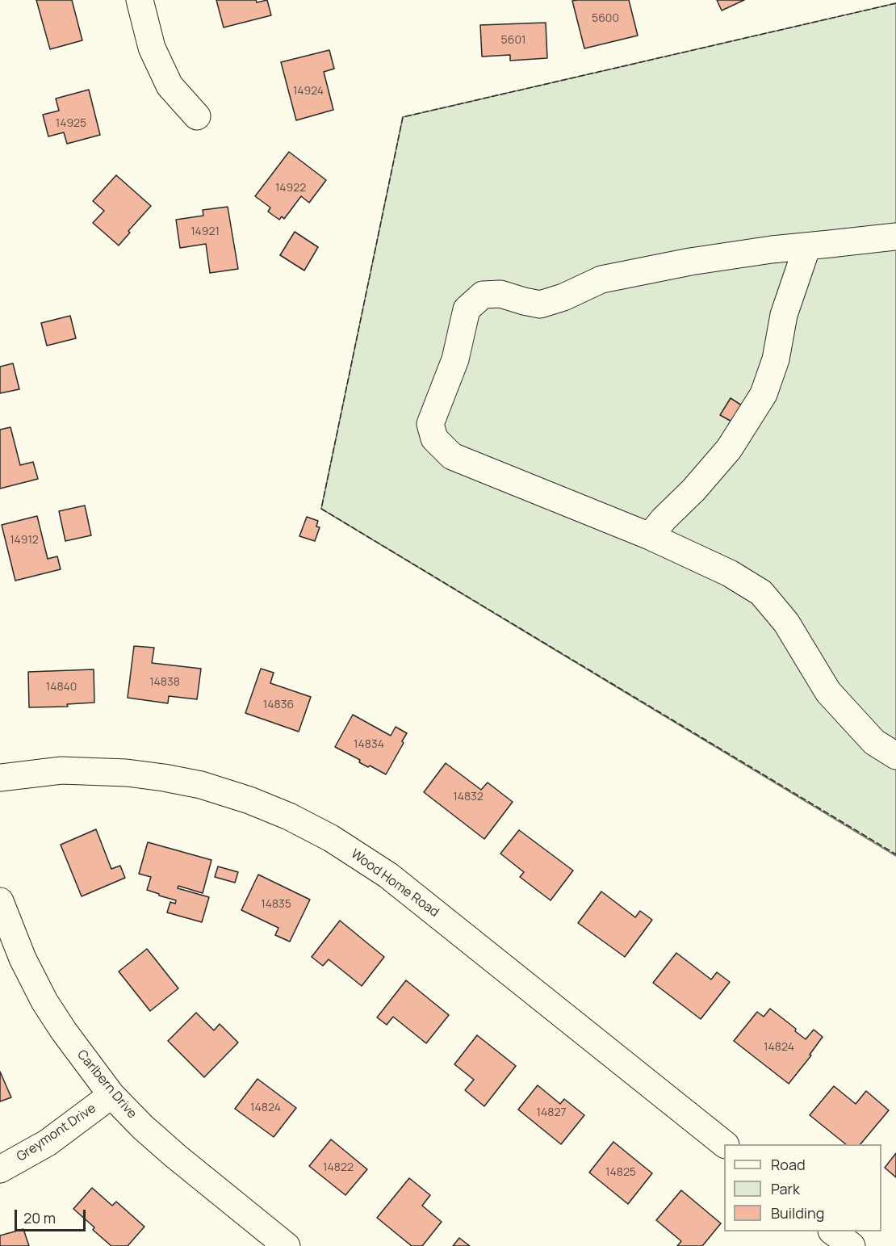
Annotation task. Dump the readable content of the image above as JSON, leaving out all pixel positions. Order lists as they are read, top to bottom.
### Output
{
  "streets": {
    "street": ["Wood Home Road", "Carlbern Drive", "Greymont Drive"]
  },
  "crossings": [
    ["Carlbern Drive", "Greymont Drive"]
  ],
  "house_numbers": [
    "5600",
    "5601",
    "14924",
    "14925",
    "14922",
    "14921",
    "14912",
    "14838",
    "14840",
    "14836",
    "14834",
    "14832",
    "14835",
    "14824",
    "14824",
    "14827",
    "14822",
    "14825"
  ],
  "legend": ["Road", "Park", "Building"],
  "scale_bar": "20 m"
}
